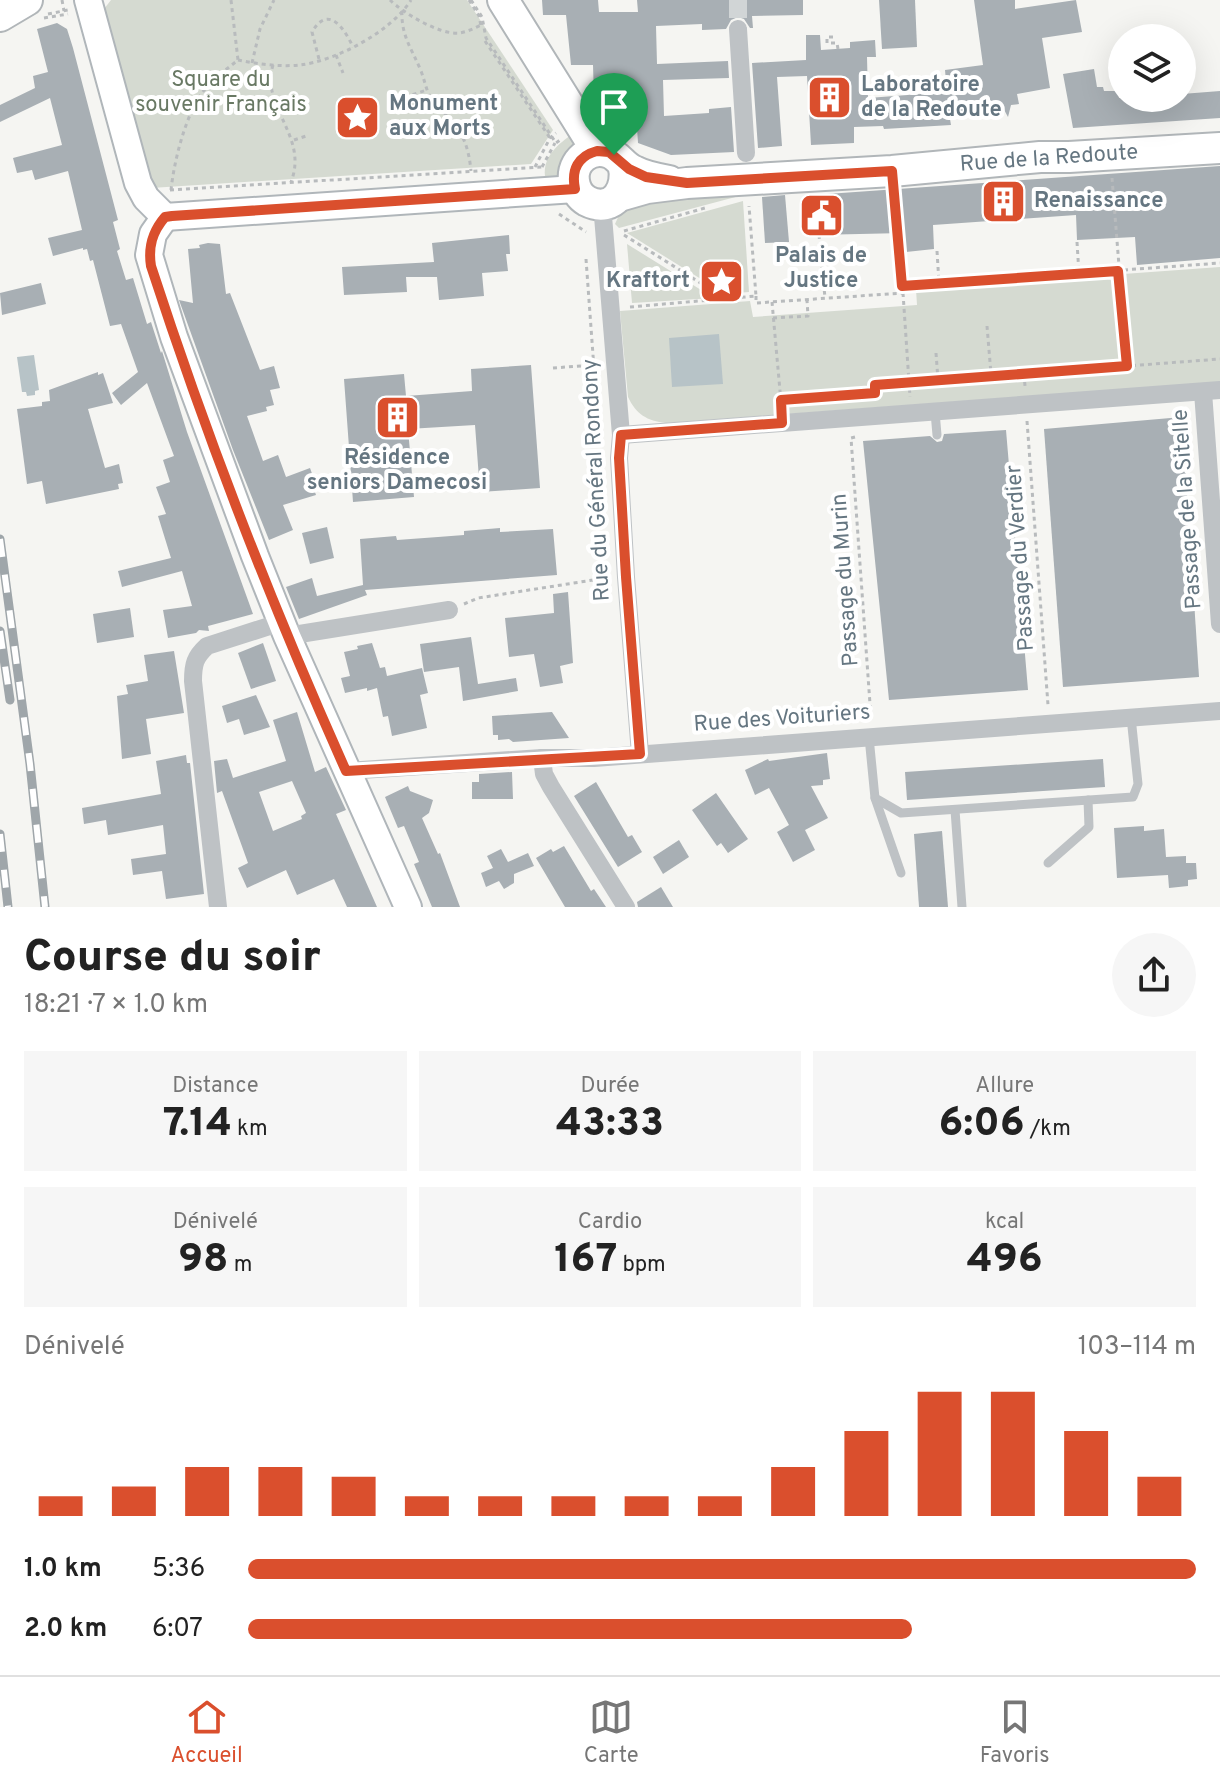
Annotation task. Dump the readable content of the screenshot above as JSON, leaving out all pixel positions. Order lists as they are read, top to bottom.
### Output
{
  "streets": {
    "main road": ["Rue de la Redoute"],
    "street": ["Rue du Général Rondony", "Passage de la Sitelle", "Rue des Voituriers"],
    "path": ["Passage du Verdier", "Passage du Murin"]
  },
  "crossings": [
    ["Rue de la Redoute", "Rue du Général Rondony"],
    ["Rue du Général Rondony", "Rue des Voituriers"],
    ["Passage du Murin", "Rue des Voituriers"]
  ],
  "parks": ["Square du souvenir Français"],
  "places": {
    "building": ["Laboratoire de la Redoute", "Renaissance", "Résidence seniors Damecosi"],
    "place": ["Monument aux Morts", "Kraftort"],
    "public building": ["Palais de Justice"]
  },
  "page": {
    "heading": ["Course du soir", "18:21 · 7 × 1.0 km"],
    "stats": [
      ["Distance", "7.14 km"],
      ["Durée", "43:33"],
      ["Allure", "6:06 /km"],
      ["Dénivelé", "98 m"],
      ["Cardio", "167 bpm"],
      ["kcal", "496"]
    ],
    "chart": ["Dénivelé", "103–114 m"],
    "list": [
      {
        "name": "1.0 km",
        "note": "5:36"
      },
      {
        "name": "2.0 km",
        "note": "6:07"
      }
    ],
    "tabs": ["Accueil", "Carte", "Favoris"]
  }
}
